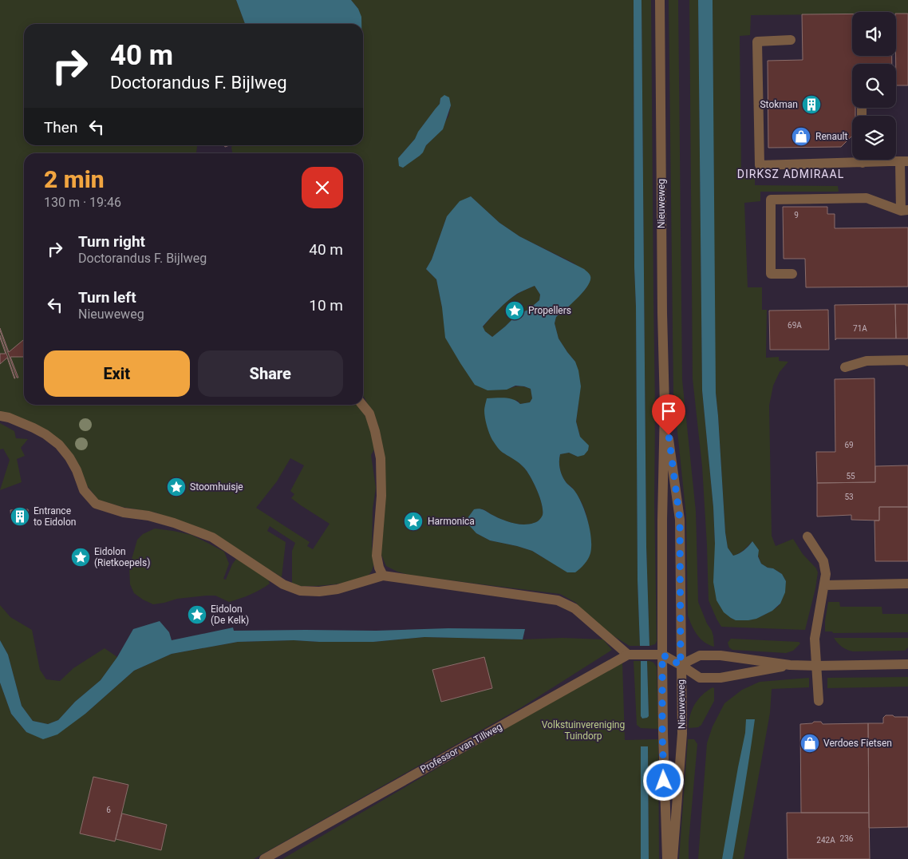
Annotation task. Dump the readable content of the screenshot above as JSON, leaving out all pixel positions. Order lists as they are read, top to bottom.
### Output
{
  "streets": {
    "street": ["Nieuweweg", "Professor van Tillweg"]
  },
  "crossings": [
    ["Nieuweweg", "Professor van Tillweg"]
  ],
  "districts": ["DIRKSZ ADMIRAAL"],
  "parks": ["Volkstuinvereniging Tuindorp"],
  "places": {
    "building": ["Stokman", "Entrance to Eidolon"],
    "shop": ["Renault", "Verdoes Fietsen"],
    "place": [
      "Propellers",
      "Stoomhuisje",
      "Harmonica",
      "Eidolon (Rietkoepels)",
      "Eidolon (De Kelk)"
    ]
  },
  "house_numbers": [
    "9",
    "69A",
    "71A",
    "69",
    "55",
    "53",
    "6",
    "236",
    "242A"
  ],
  "page": {
    "turn": ["40 m", "Doctorandus F. Bijlweg"],
    "then": "Then",
    "heading": ["2 min", "130 m · 19:46"],
    "list": [
      {
        "name": "Turn right",
        "note": "Doctorandus F. Bijlweg",
        "value": "40 m"
      },
      {
        "name": "Turn left",
        "note": "Nieuweweg",
        "value": "10 m"
      }
    ],
    "buttons": ["Exit", "Share"]
  }
}
